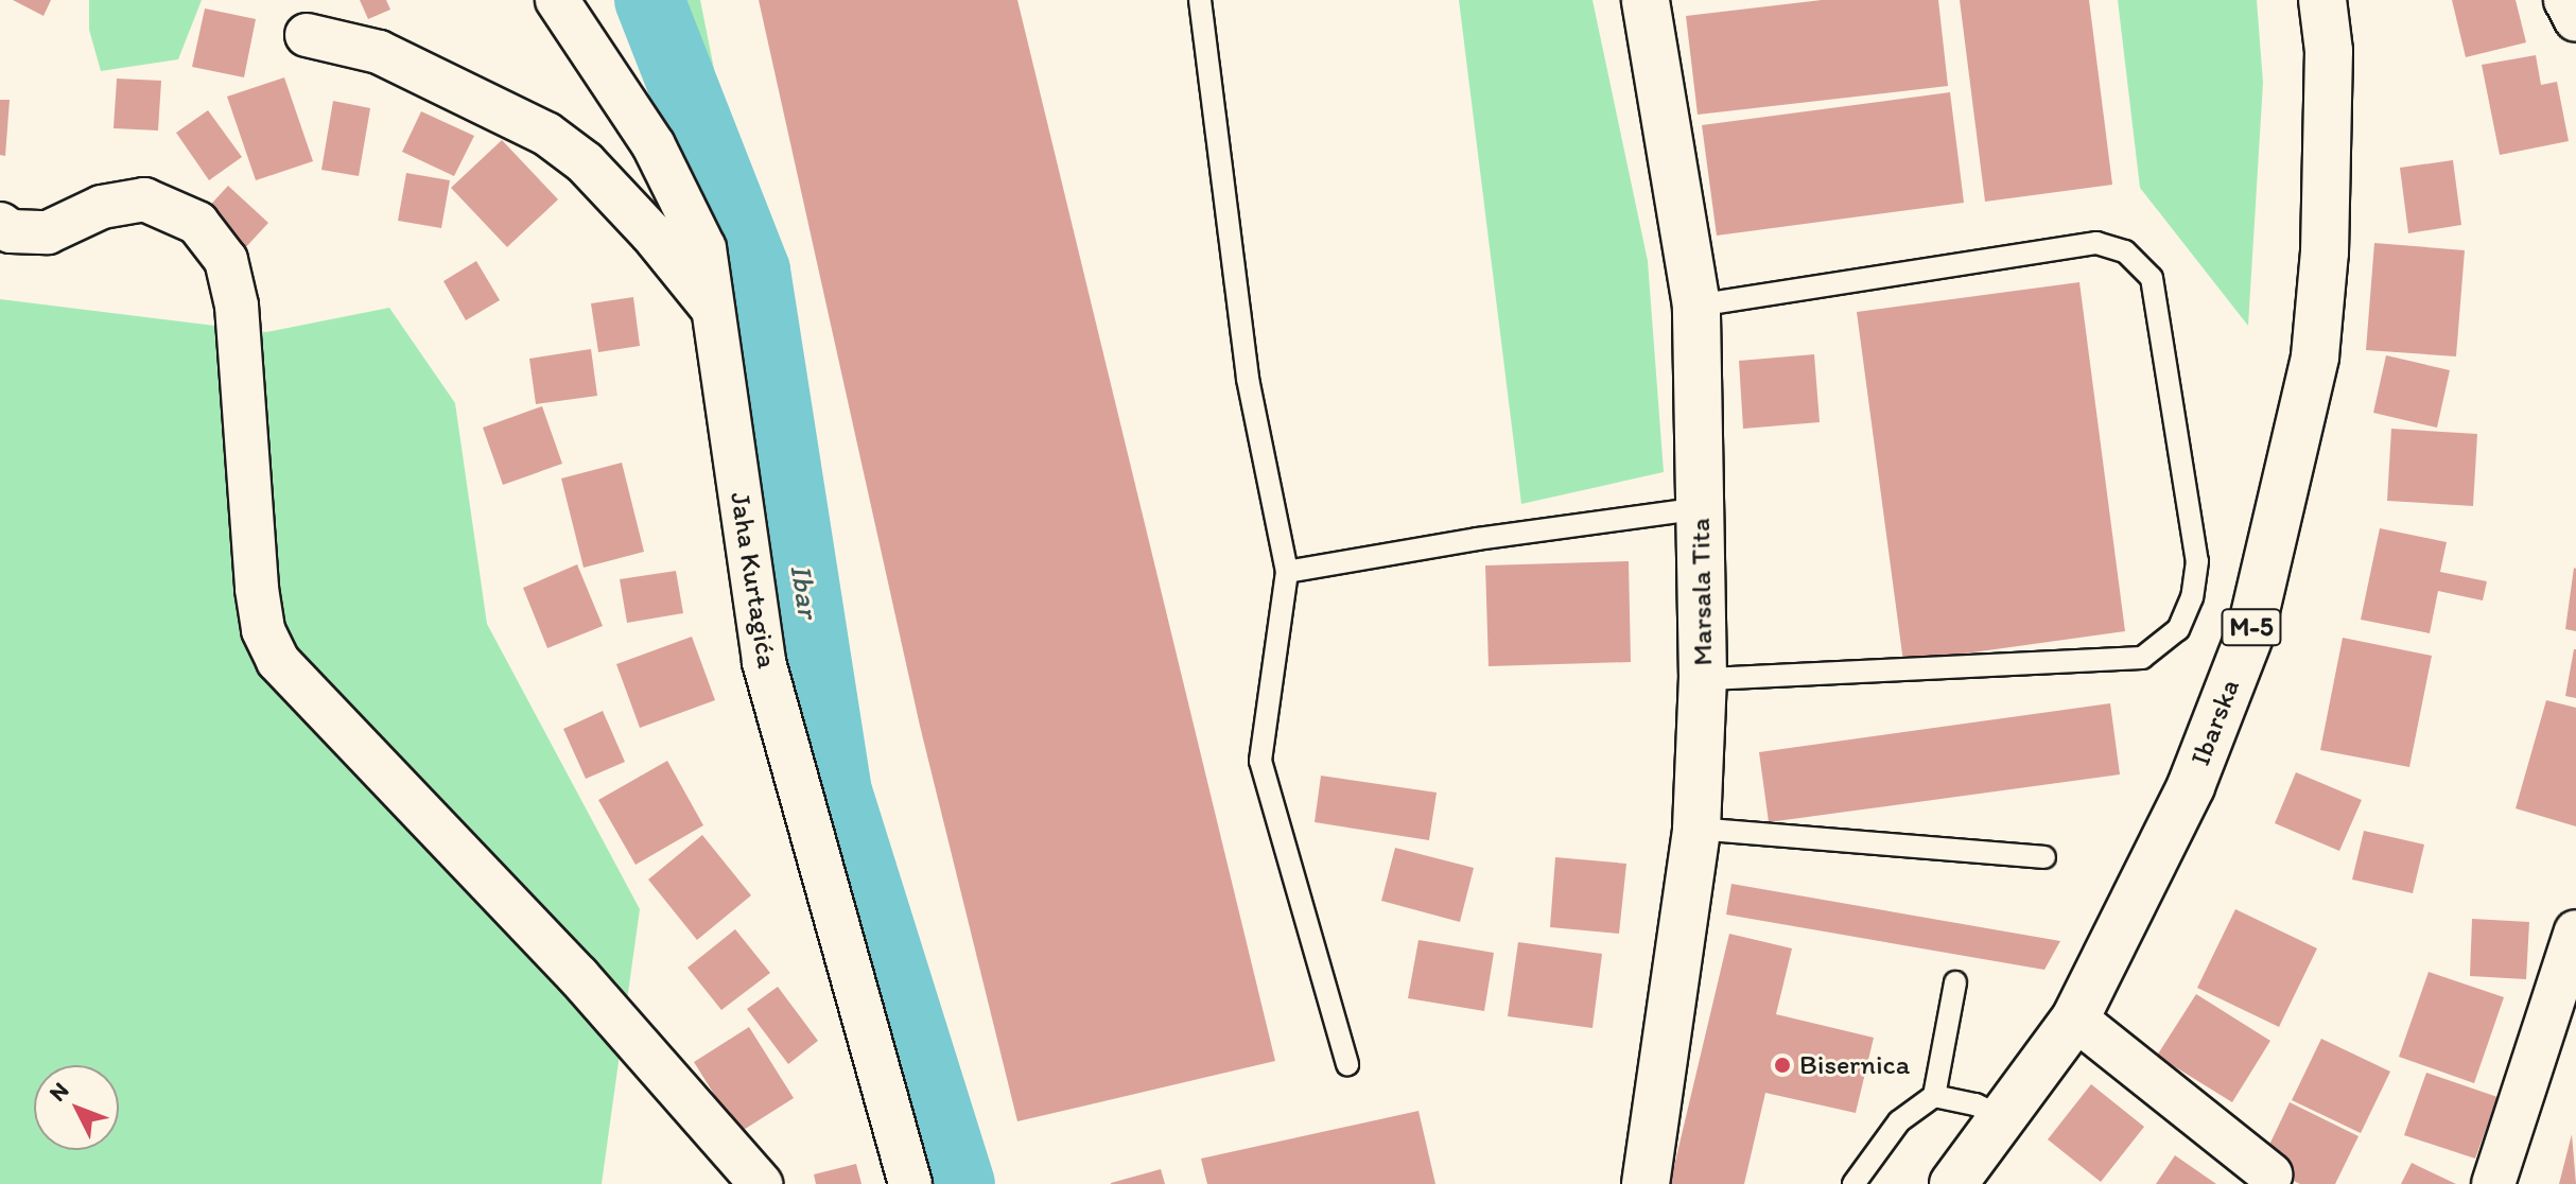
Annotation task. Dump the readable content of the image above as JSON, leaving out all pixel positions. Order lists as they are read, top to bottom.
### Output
{
  "streets": {
    "main road": ["Marsala Tita", "M-5", "Ibarska"],
    "street": ["Jaha Kurtagića"]
  },
  "water": ["Ibar"],
  "places": ["Bisernica"],
  "north": "top left"
}
